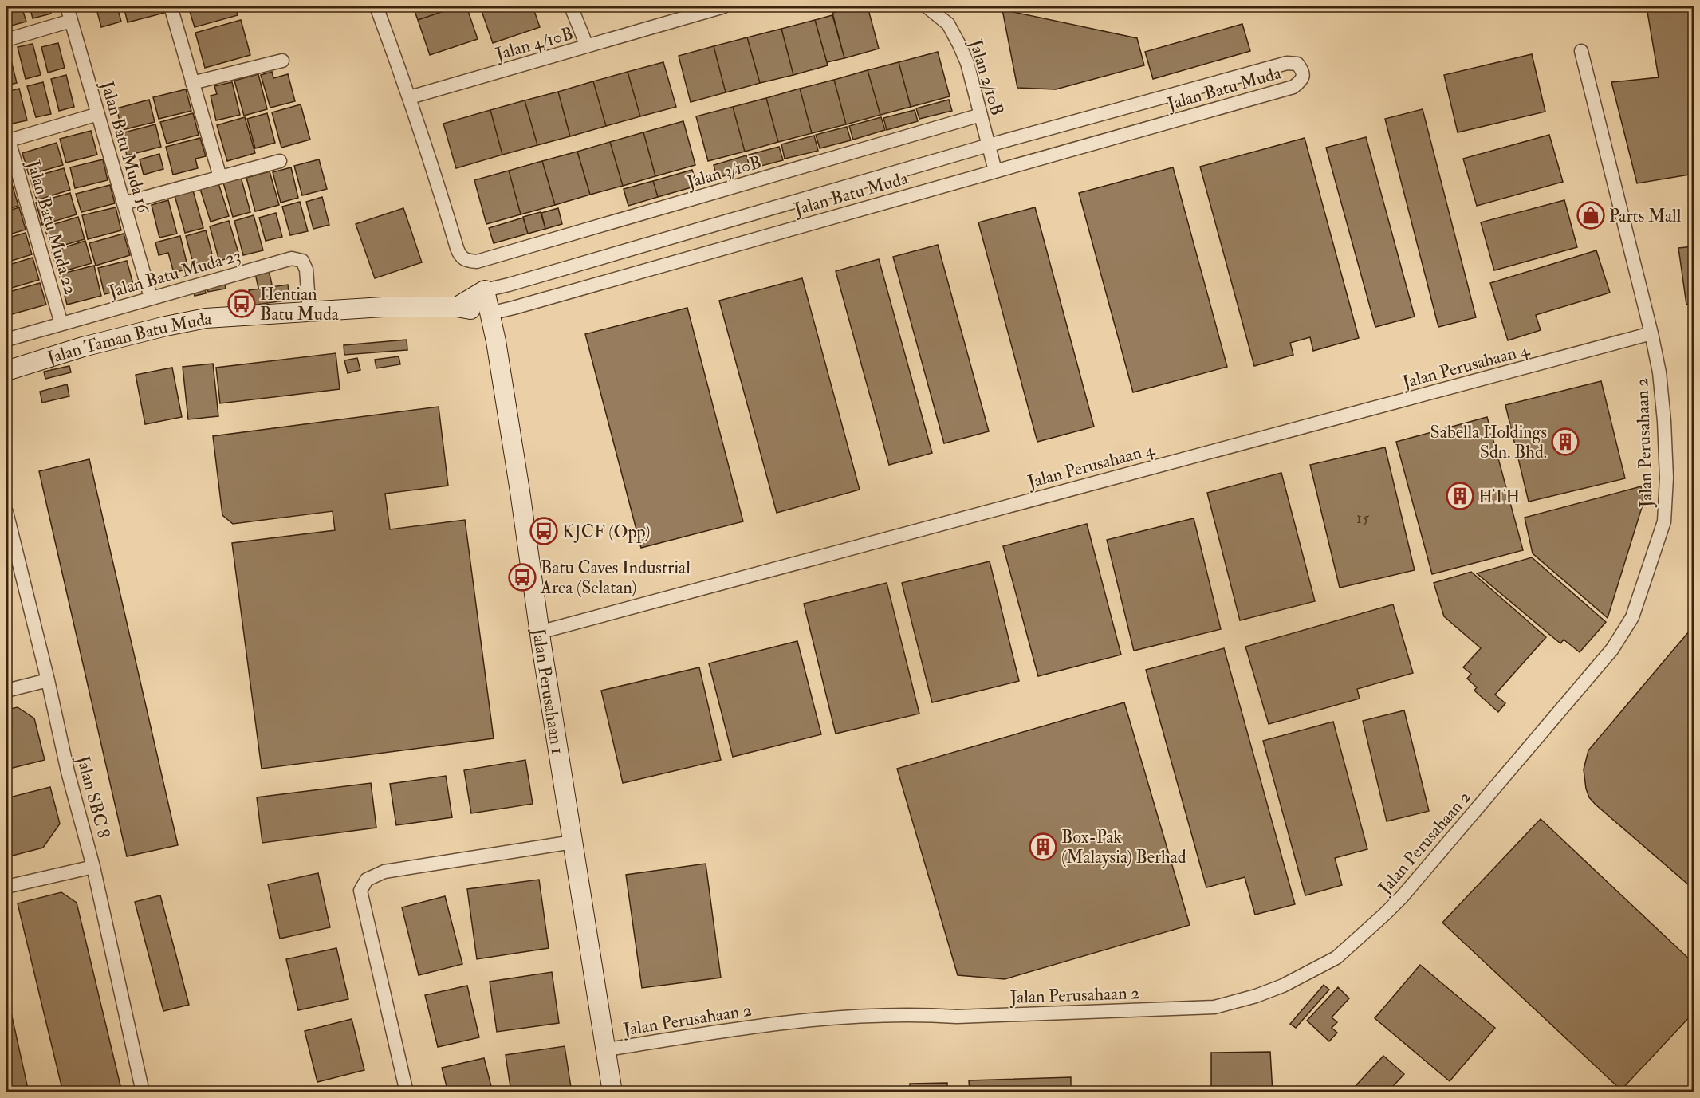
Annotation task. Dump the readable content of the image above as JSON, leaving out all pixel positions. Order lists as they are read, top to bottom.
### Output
{
  "streets": {
    "street": [
      "Jalan 4/10B",
      "Jalan 2/10B",
      "Jalan Batu Muda",
      "Jalan Batu Muda 16",
      "Jalan 3/10B",
      "Jalan Batu Muda 22",
      "Jalan Batu Muda 23",
      "Jalan Taman Batu Muda",
      "Jalan Perusahaan 4",
      "Jalan Perusahaan 2",
      "Jalan Perusahaan 1",
      "Jalan SBC 8"
    ]
  },
  "crossings": [
    ["Jalan 4/10B", "Jalan 3/10B"],
    ["Jalan 2/10B", "Jalan Batu Muda"],
    ["Jalan 2/10B", "Jalan 3/10B"],
    ["Jalan Batu Muda", "Jalan Taman Batu Muda"],
    ["Jalan Batu Muda", "Jalan Perusahaan 1"],
    ["Jalan Batu Muda 16", "Jalan Batu Muda 23"],
    ["Jalan Batu Muda 22", "Jalan Batu Muda 23"],
    ["Jalan Batu Muda 23", "Jalan Taman Batu Muda"],
    ["Jalan Taman Batu Muda", "Jalan Perusahaan 1"],
    ["Jalan Perusahaan 4", "Jalan Perusahaan 2"],
    ["Jalan Perusahaan 4", "Jalan Perusahaan 1"],
    ["Jalan Perusahaan 2", "Jalan Perusahaan 1"]
  ],
  "places": {
    "shop": ["Parts Mall"],
    "bus stop": ["Hentian Batu Muda", "KJCF (Opp)", "Batu Caves Industrial Area (Selatan)"],
    "building": ["Sabella Holdings Sdn. Bhd.", "HTH", "Box-Pak (Malaysia) Berhad"]
  },
  "house_numbers": ["15"]
}
